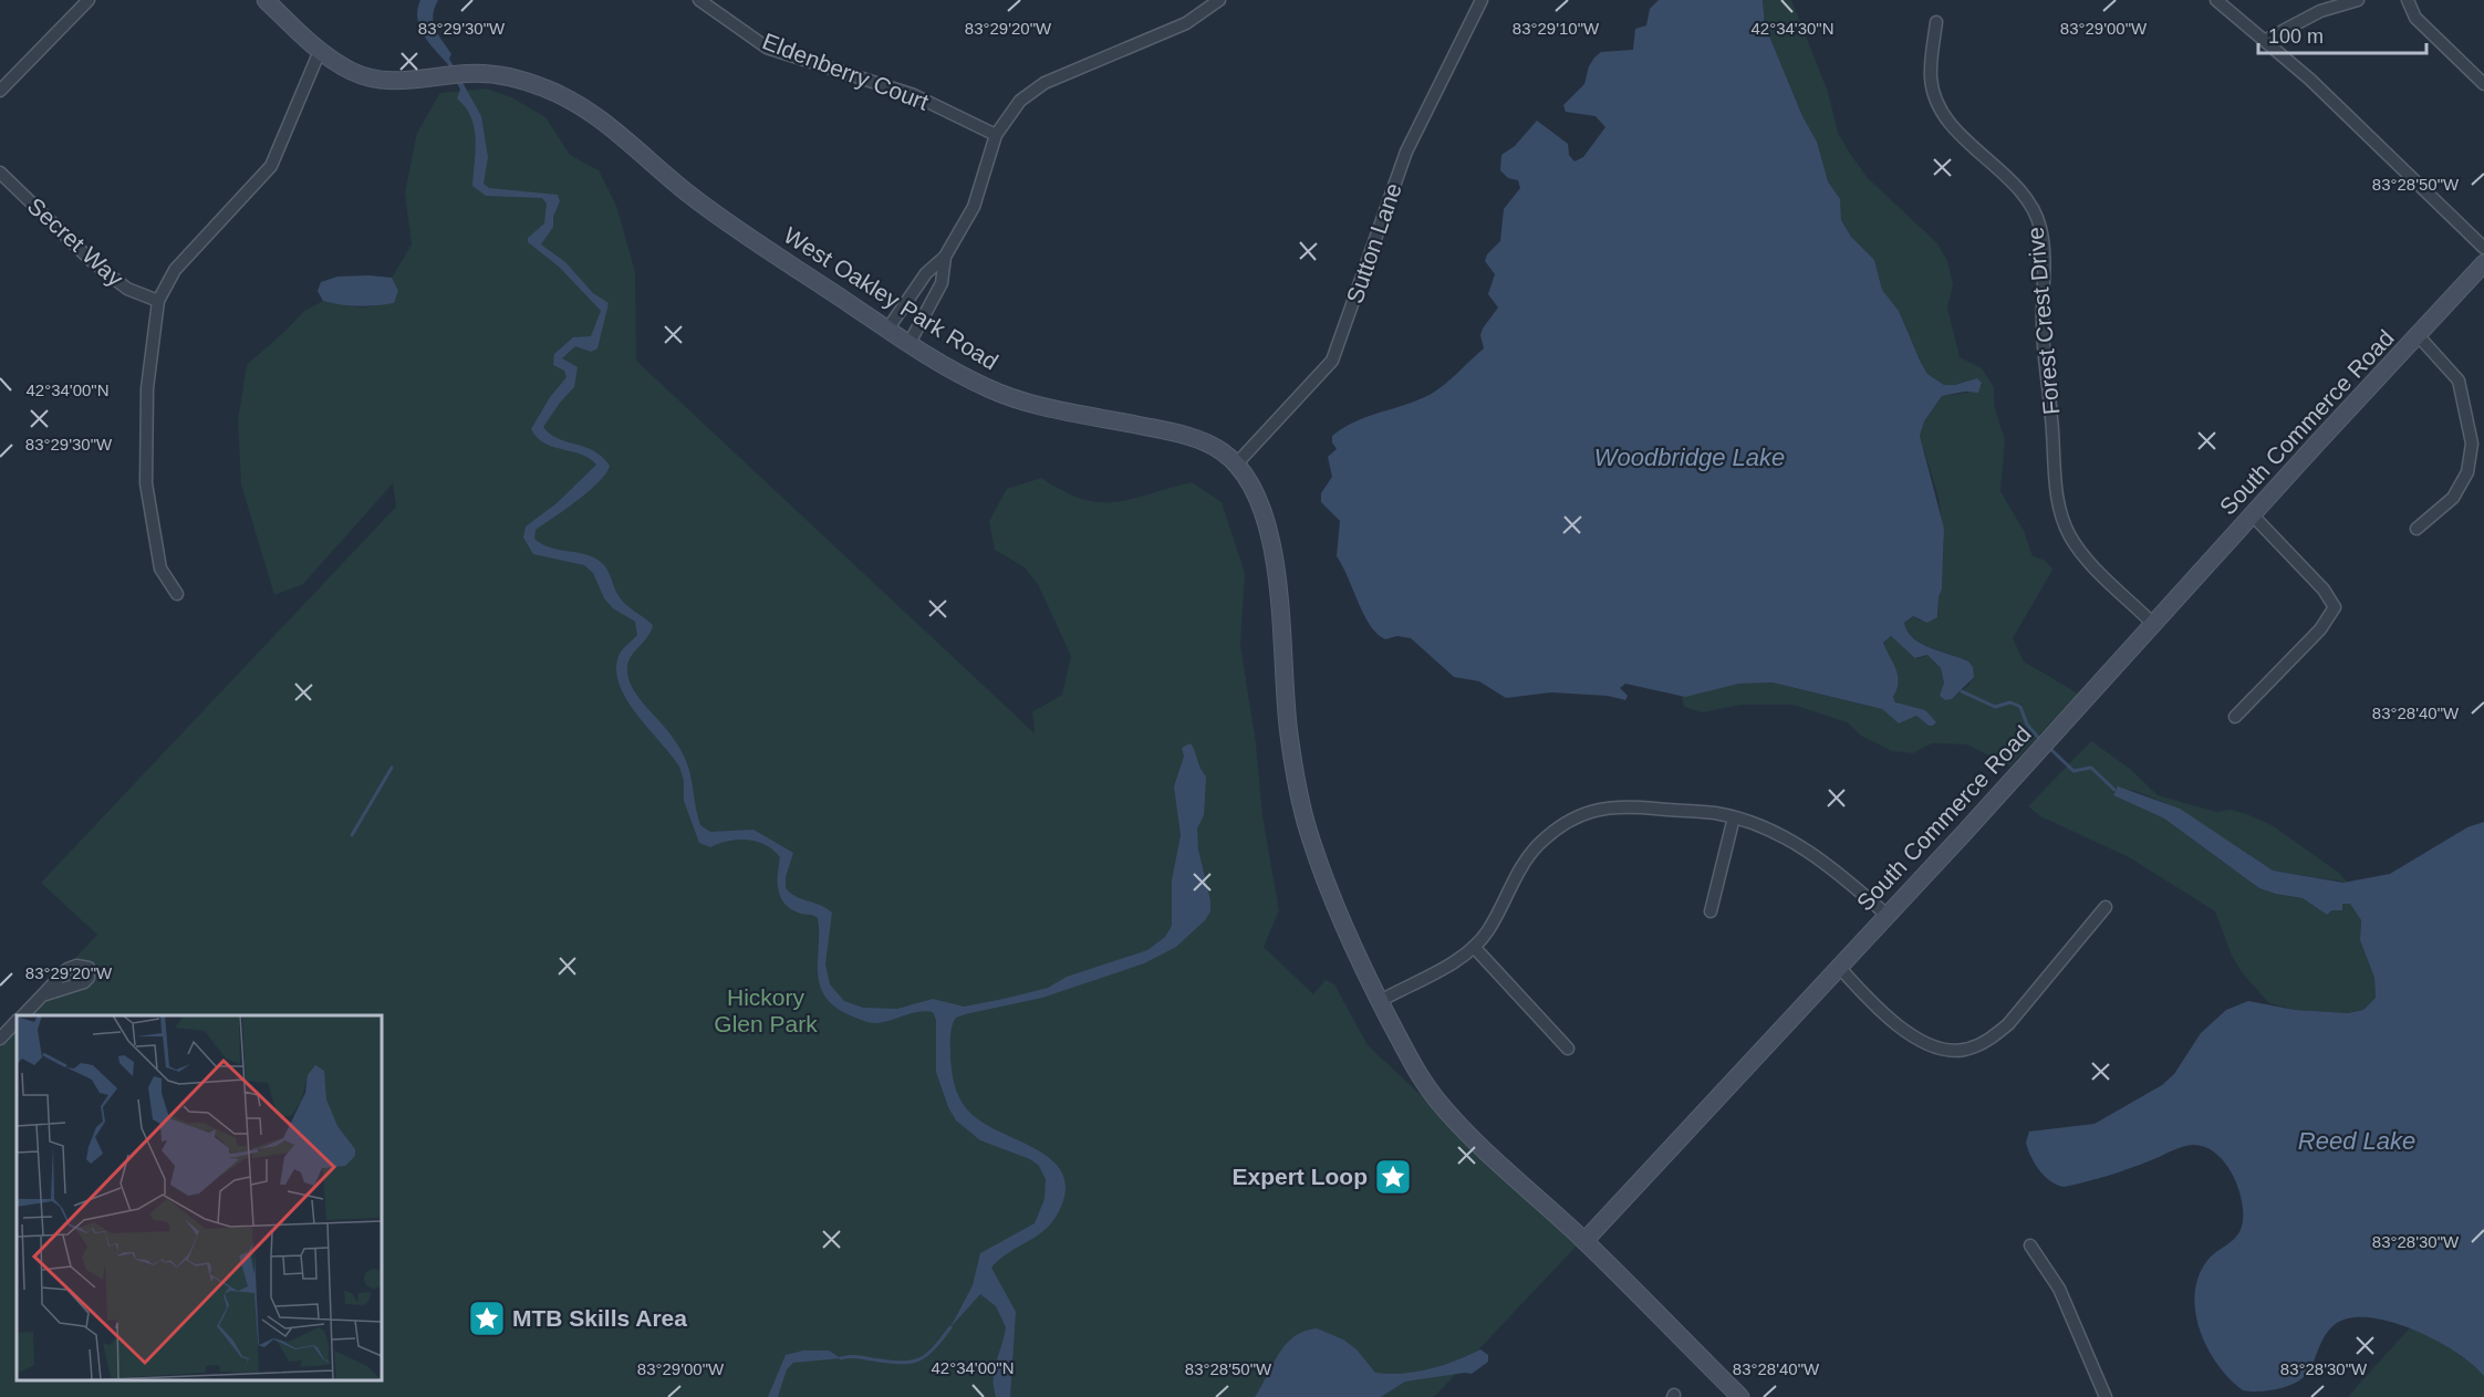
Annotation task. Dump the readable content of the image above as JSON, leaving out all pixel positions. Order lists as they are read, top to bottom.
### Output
{
  "streets": {
    "street": [
      "Eldenberry Court",
      "Secret Way",
      "Sutton Lane",
      "West Oakley Park Road",
      "Forest Crest Drive",
      "South Commerce Road"
    ]
  },
  "crossings": [
    ["Sutton Lane", "West Oakley Park Road"],
    ["West Oakley Park Road", "South Commerce Road"],
    ["Forest Crest Drive", "South Commerce Road"]
  ],
  "water": ["Woodbridge Lake", "Reed Lake"],
  "parks": ["Hickory Glen Park"],
  "places": {
    "place": ["Expert Loop", "MTB Skills Area"]
  },
  "scale_bar": "100 m",
  "coordinates": [
    "83°29'30\"W",
    "83°29'20\"W",
    "83°29'10\"W",
    "83°29'00\"W",
    "42°34'30\"N",
    "83°28'50\"W",
    "42°34'00\"N",
    "83°28'40\"W",
    "83°28'30\"W"
  ]
}
